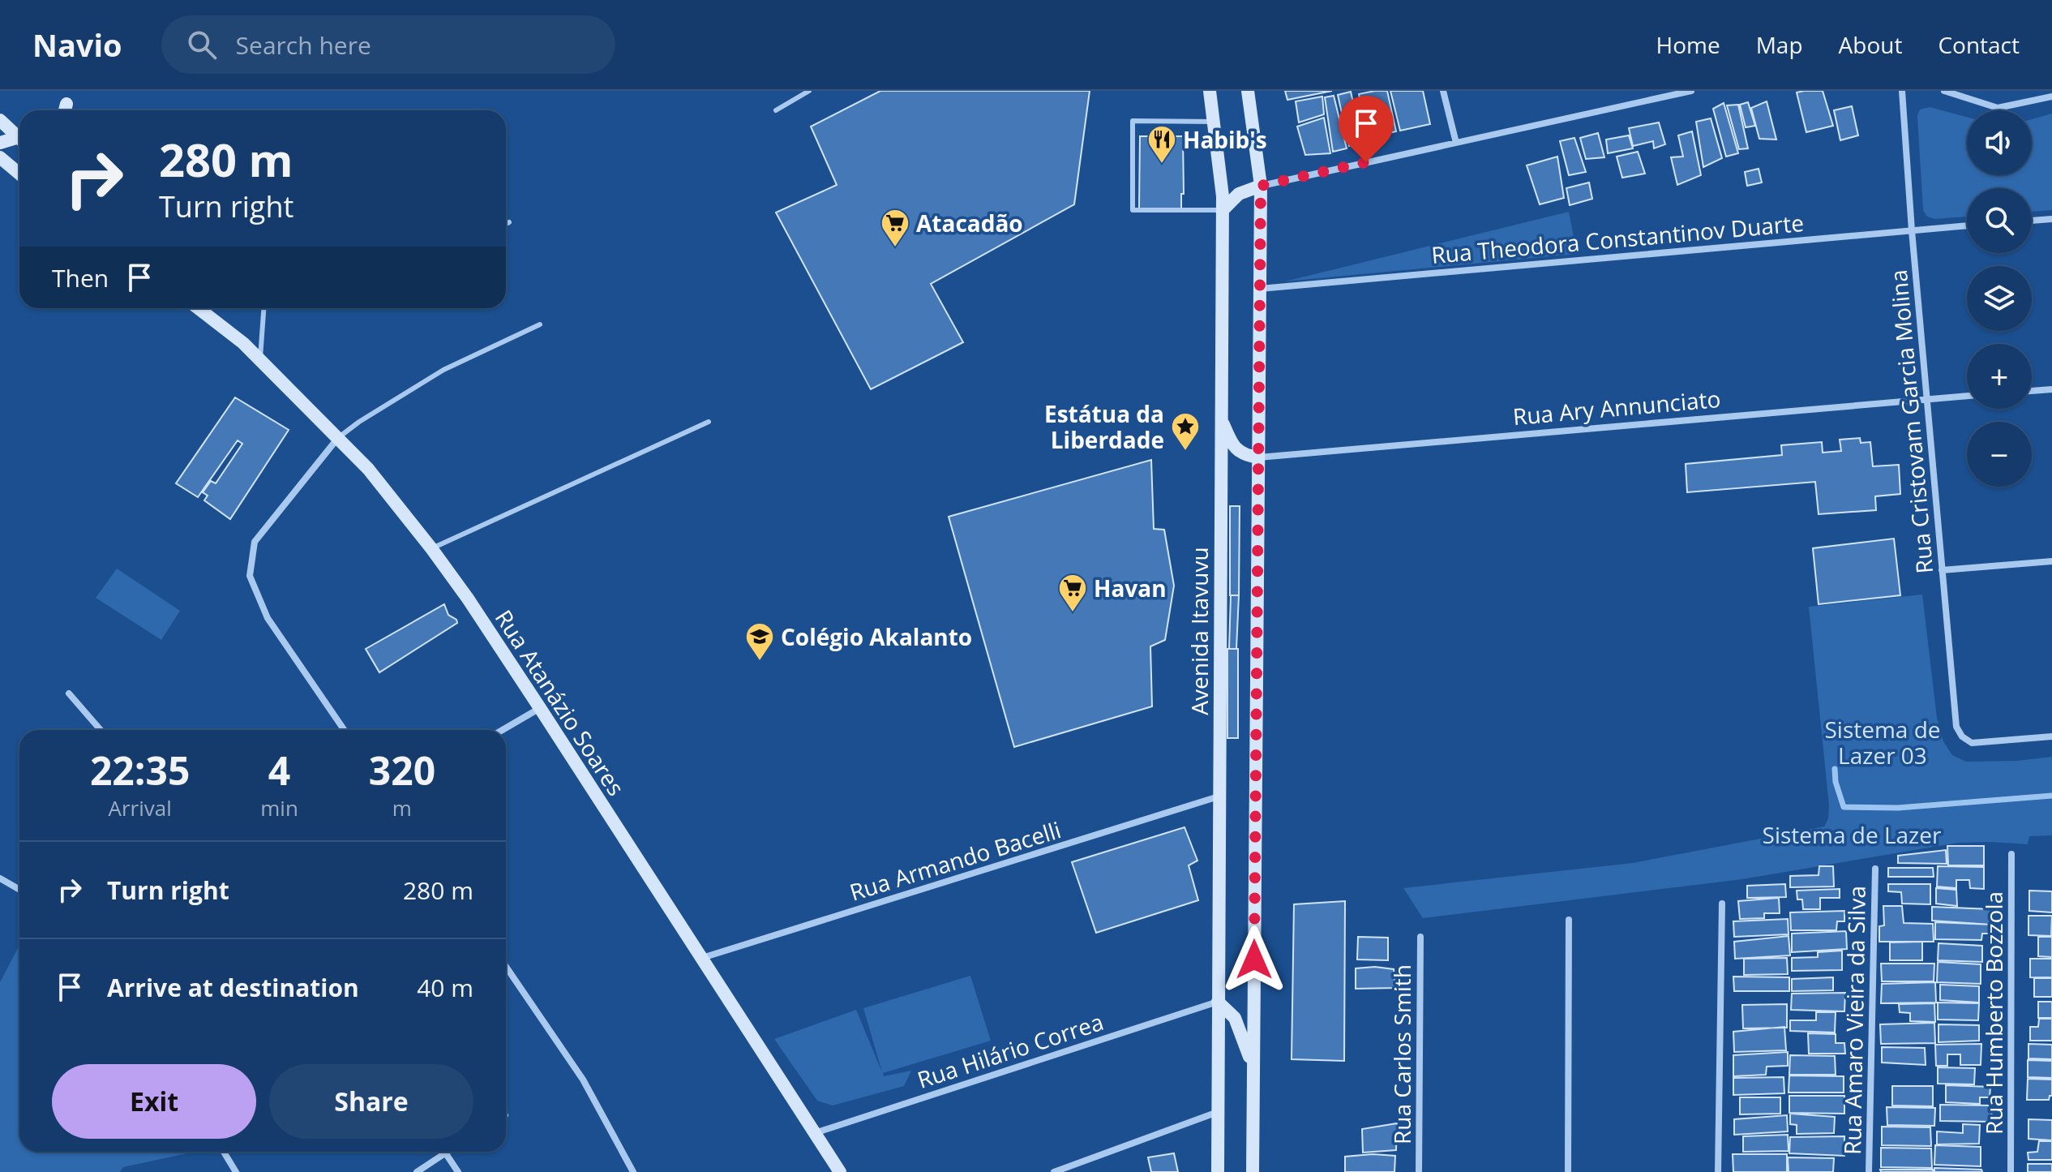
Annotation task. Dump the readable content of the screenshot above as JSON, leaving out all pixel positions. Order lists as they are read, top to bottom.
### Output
{
  "streets": {
    "main road": ["Avenida Itavuvu", "Rua Atanázio Soares"],
    "street": [
      "Rua Theodora Constantinov Duarte",
      "Rua Ary Annunciato",
      "Rua Cristovam Garcia Molina",
      "Rua Armando Bacelli",
      "Rua Humberto Bozzola",
      "Rua Amaro Vieira da Silva",
      "Rua Hilário Correa",
      "Rua Carlos Smith"
    ]
  },
  "crossings": [
    ["Rua Theodora Constantinov Duarte", "Rua Cristovam Garcia Molina"],
    ["Rua Ary Annunciato", "Rua Cristovam Garcia Molina"],
    ["Avenida Itavuvu", "Rua Armando Bacelli"],
    ["Avenida Itavuvu", "Rua Hilário Correa"],
    ["Rua Atanázio Soares", "Rua Armando Bacelli"],
    ["Rua Atanázio Soares", "Rua Hilário Correa"]
  ],
  "parks": ["Sistema de Lazer 03", "Sistema de Lazer"],
  "places": {
    "restaurant": ["Habib's"],
    "supermarket": ["Atacadão", "Havan"],
    "place": ["Estátua da Liberdade"],
    "school or university": ["Colégio Akalanto"]
  },
  "page": {
    "header": "Navio",
    "search": "Search here",
    "nav": [
      "Home",
      "Map",
      "About",
      "Contact"
    ],
    "map_buttons": ["+", "−"],
    "turn": ["280 m", "Turn right"],
    "then": "Then",
    "eta": [
      "22:35",
      "Arrival",
      "4",
      "min",
      "320",
      "m"
    ],
    "list": [
      {
        "name": "Turn right",
        "value": "280 m"
      },
      {
        "name": "Arrive at destination",
        "value": "40 m"
      }
    ],
    "buttons": ["Exit", "Share"]
  }
}
